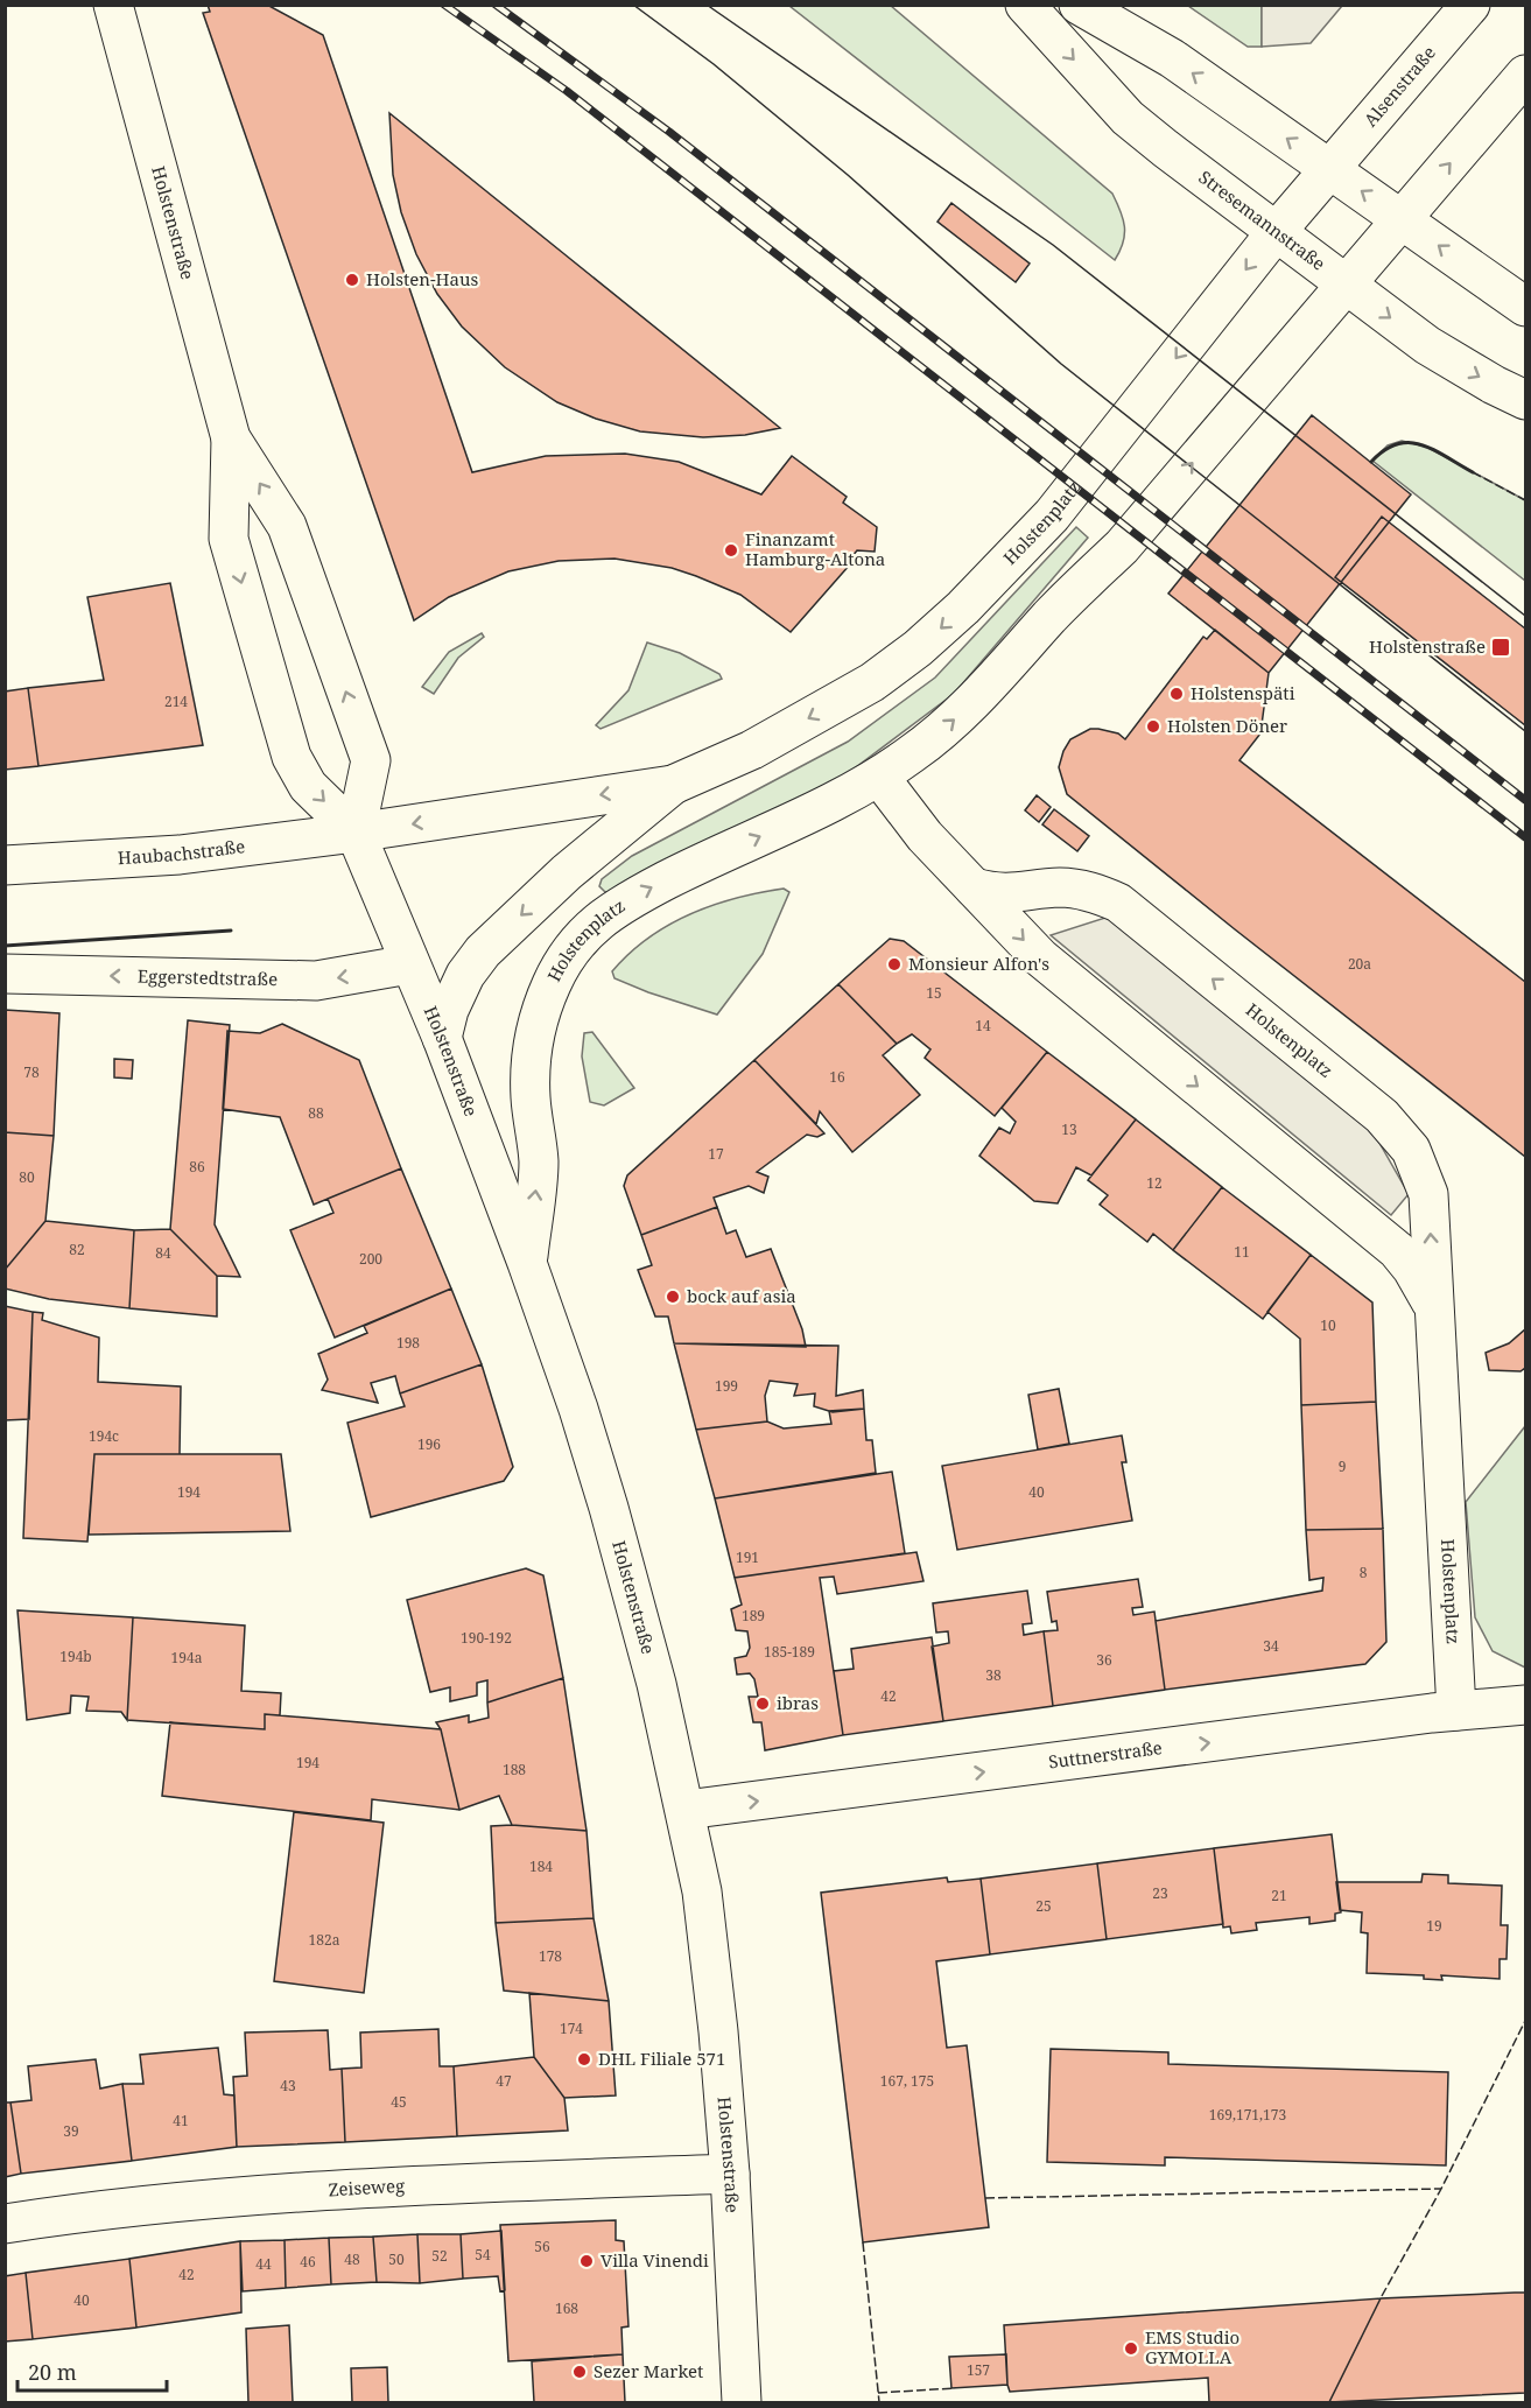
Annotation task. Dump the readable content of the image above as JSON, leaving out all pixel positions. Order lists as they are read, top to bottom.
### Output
{
  "streets": {
    "main road": [
      "Alsenstraße",
      "Stresemannstraße",
      "Holstenstraße",
      "Holstenplatz",
      "Haubachstraße",
      "Eggerstedtstraße",
      "Suttnerstraße",
      "Zeiseweg"
    ]
  },
  "crossings": [
    ["Alsenstraße", "Holstenplatz"],
    ["Stresemannstraße", "Holstenplatz"],
    ["Holstenstraße", "Holstenplatz"],
    ["Holstenstraße", "Haubachstraße"],
    ["Holstenstraße", "Eggerstedtstraße"],
    ["Holstenstraße", "Suttnerstraße"],
    ["Holstenstraße", "Zeiseweg"],
    ["Holstenplatz", "Haubachstraße"],
    ["Holstenplatz", "Suttnerstraße"]
  ],
  "one_way": ["Eggerstedtstraße", "Suttnerstraße"],
  "places": {
    "other": [
      "Holsten-Haus",
      "Finanzamt Hamburg-Altona",
      "Holstenspäti",
      "Holsten Döner",
      "Monsieur Alfon's",
      "bock auf asia",
      "ibras",
      "DHL Filiale 571",
      "Villa Vinendi",
      "EMS Studio GYMOLLA",
      "Sezer Market"
    ],
    "transit": ["Holstenstraße"]
  },
  "house_numbers": [
    "214",
    "20a",
    "15",
    "14",
    "78",
    "16",
    "88",
    "13",
    "17",
    "86",
    "80",
    "12",
    "82",
    "11",
    "84",
    "200",
    "10",
    "198",
    "199",
    "194c",
    "196",
    "9",
    "194",
    "40",
    "191",
    "8",
    "189",
    "190-192",
    "34",
    "185-189",
    "194b",
    "194a",
    "36",
    "38",
    "42",
    "194",
    "188",
    "184",
    "23",
    "21",
    "25",
    "19",
    "182a",
    "178",
    "174",
    "47",
    "167, 175",
    "43",
    "45",
    "169,171,173",
    "41",
    "39",
    "56",
    "54",
    "52",
    "48",
    "50",
    "46",
    "44",
    "42",
    "40",
    "168",
    "157"
  ],
  "scale_bar": "20 m"
}
